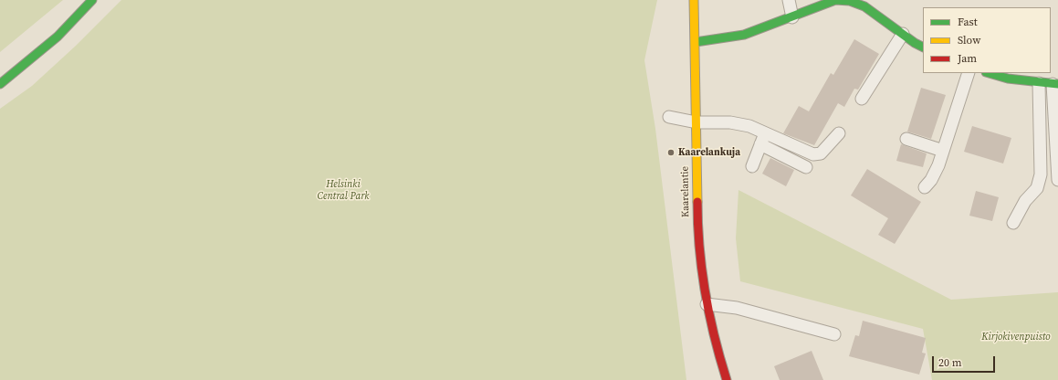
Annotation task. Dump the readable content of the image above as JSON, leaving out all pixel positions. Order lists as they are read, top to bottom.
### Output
{
  "streets": {
    "main road": ["Kaarelantie"]
  },
  "parks": ["Helsinki Central Park", "Kirjokivenpuisto"],
  "places": ["Kaarelankuja"],
  "legend": ["Fast", "Slow", "Jam"],
  "scale_bar": "20 m"
}
